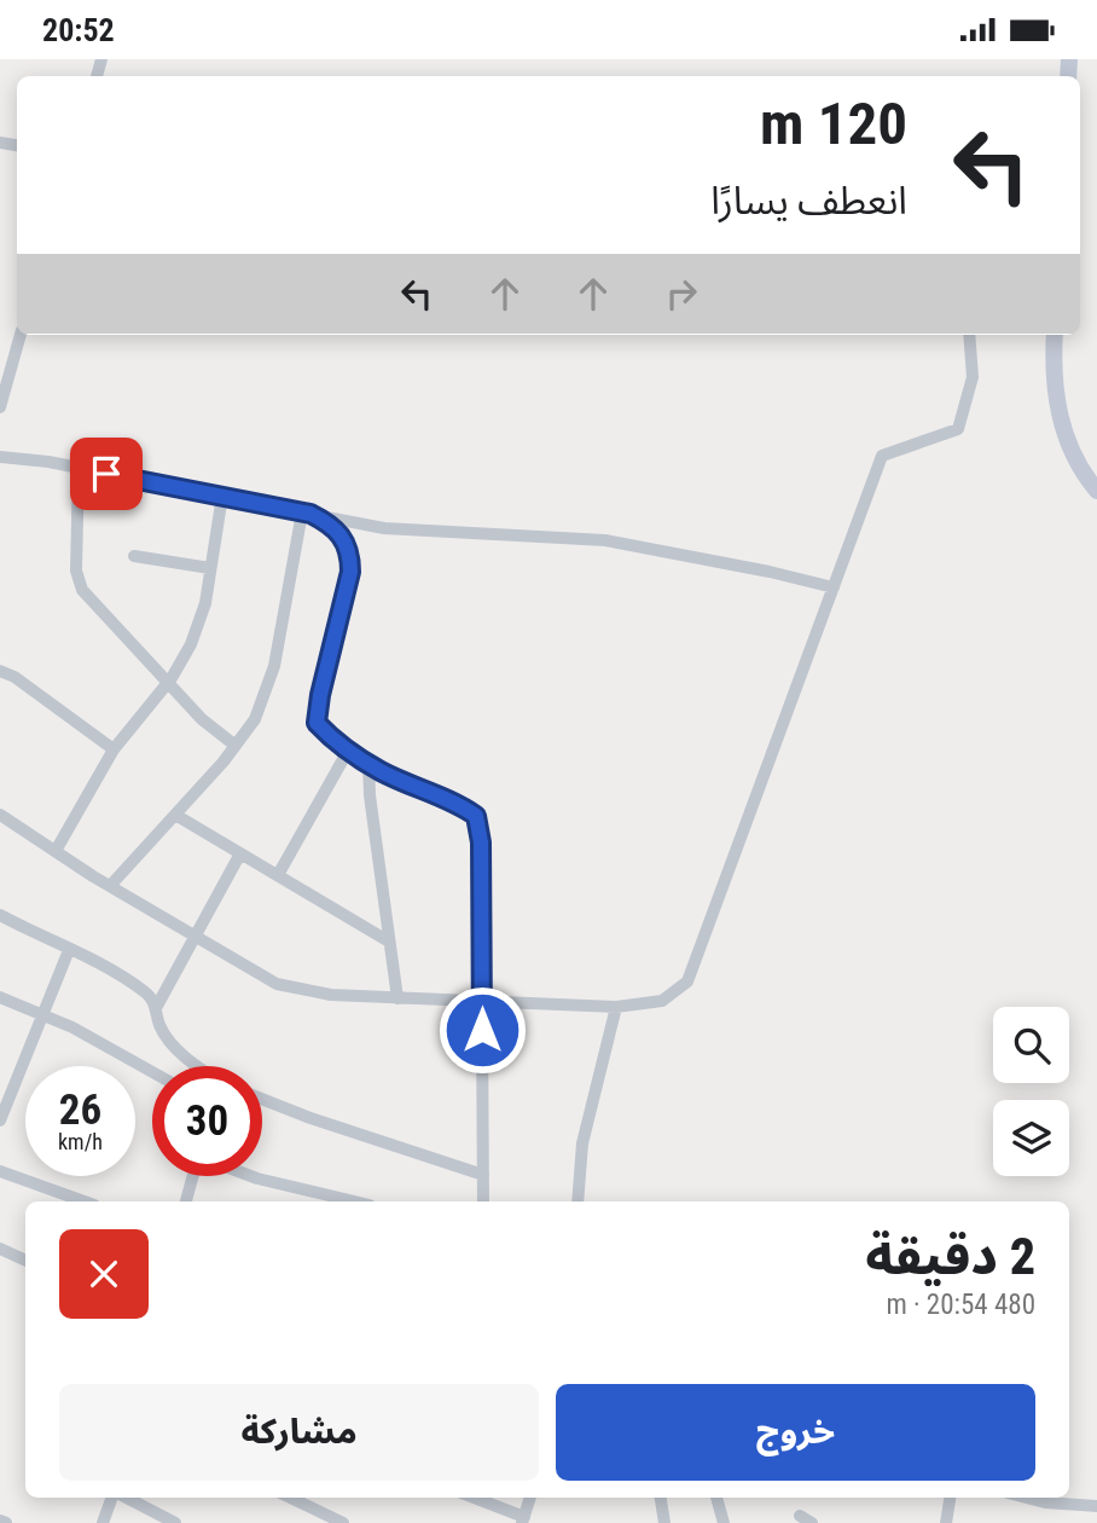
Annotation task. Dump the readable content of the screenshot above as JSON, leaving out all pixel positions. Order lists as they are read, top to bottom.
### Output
{
  "page": {
    "status": "20:52",
    "turn": ["120 m", "انعطف يسارًا"],
    "speed": "26 km/h",
    "limit": "30",
    "heading": ["2 دقيقة", "480 m · 20:54"],
    "buttons": ["خروج", "مشاركة"]
  }
}
